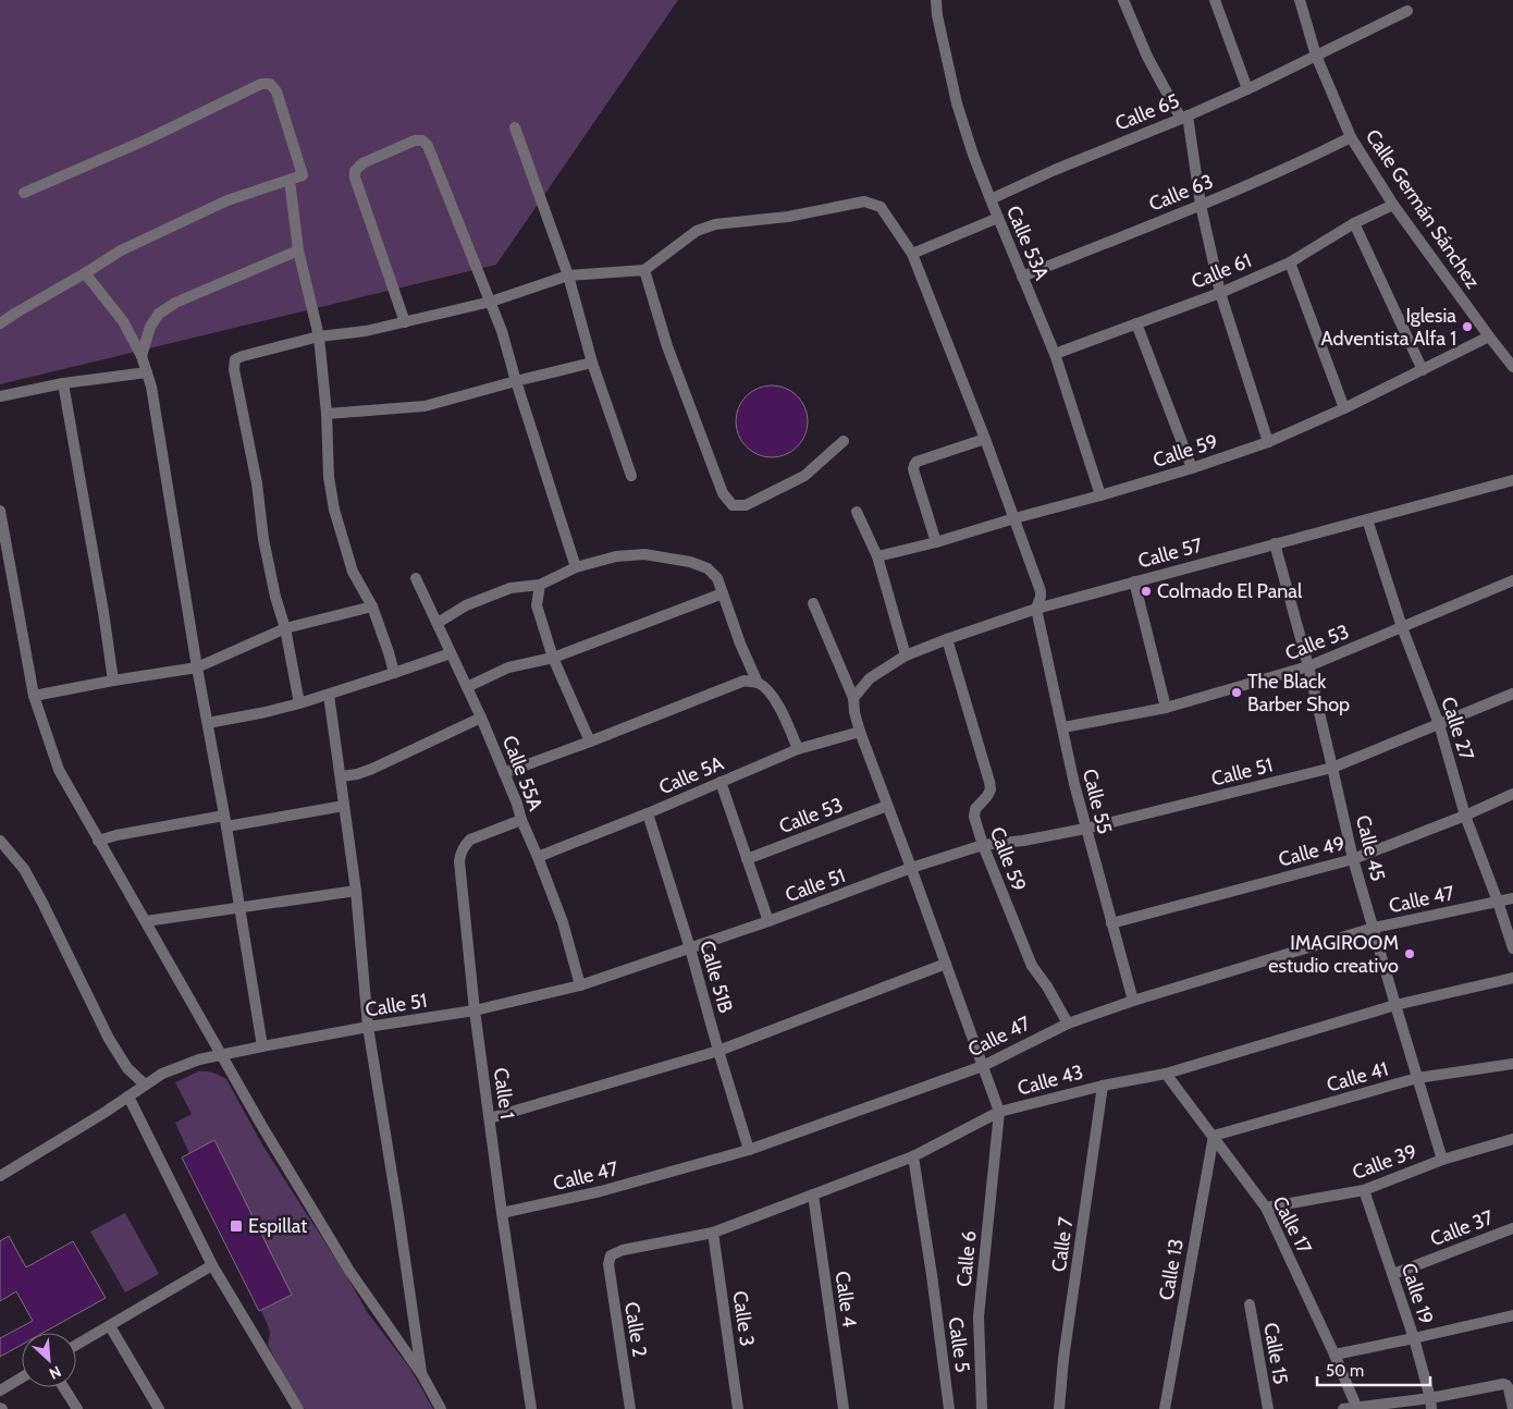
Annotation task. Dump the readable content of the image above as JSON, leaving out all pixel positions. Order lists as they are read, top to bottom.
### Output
{
  "streets": {
    "street": [
      "Calle 65",
      "Calle 63",
      "Calle Germán Sánchez",
      "Calle 53A",
      "Calle 61",
      "Calle 59",
      "Calle 57",
      "Calle 53",
      "Calle 27",
      "Calle 51",
      "Calle 55A",
      "Calle 5A",
      "Calle 55",
      "Calle 45",
      "Calle 49",
      "Calle 47",
      "Calle 51B",
      "Calle 41",
      "Calle 43",
      "Calle 1",
      "Calle 39",
      "Calle 17",
      "Calle 37",
      "Calle 7",
      "Calle 6",
      "Calle 13",
      "Calle 19",
      "Calle 4",
      "Calle 3",
      "Calle 2",
      "Calle 5",
      "Calle 15"
    ]
  },
  "crossings": [
    ["Calle 65", "Calle Germán Sánchez"],
    ["Calle 65", "Calle 53A"],
    ["Calle 63", "Calle Germán Sánchez"],
    ["Calle 63", "Calle 53A"],
    ["Calle Germán Sánchez", "Calle 61"],
    ["Calle Germán Sánchez", "Calle 59"],
    ["Calle 53A", "Calle 61"],
    ["Calle 53A", "Calle 59"],
    ["Calle 59", "Calle 57"],
    ["Calle 59", "Calle 51"],
    ["Calle 59", "Calle 55"],
    ["Calle 59", "Calle 47"],
    ["Calle 57", "Calle 27"],
    ["Calle 57", "Calle 55"],
    ["Calle 57", "Calle 45"],
    ["Calle 53", "Calle 27"],
    ["Calle 53", "Calle 55"],
    ["Calle 53", "Calle 45"],
    ["Calle 27", "Calle 51"],
    ["Calle 27", "Calle 49"],
    ["Calle 27", "Calle 47"],
    ["Calle 51", "Calle 55A"],
    ["Calle 51", "Calle 55"],
    ["Calle 51", "Calle 45"],
    ["Calle 51", "Calle 51B"],
    ["Calle 51", "Calle 1"],
    ["Calle 55A", "Calle 5A"],
    ["Calle 55A", "Calle 1"],
    ["Calle 5A", "Calle 51B"],
    ["Calle 55", "Calle 49"],
    ["Calle 55", "Calle 47"],
    ["Calle 45", "Calle 49"],
    ["Calle 45", "Calle 47"],
    ["Calle 45", "Calle 41"],
    ["Calle 45", "Calle 43"],
    ["Calle 45", "Calle 39"],
    ["Calle 47", "Calle 51B"],
    ["Calle 47", "Calle 1"],
    ["Calle 41", "Calle 17"],
    ["Calle 41", "Calle 13"],
    ["Calle 43", "Calle 17"],
    ["Calle 43", "Calle 7"],
    ["Calle 43", "Calle 6"],
    ["Calle 43", "Calle 4"],
    ["Calle 43", "Calle 3"],
    ["Calle 43", "Calle 2"],
    ["Calle 43", "Calle 5"],
    ["Calle 39", "Calle 17"],
    ["Calle 39", "Calle 19"],
    ["Calle 17", "Calle 13"],
    ["Calle 37", "Calle 19"]
  ],
  "places": {
    "other": [
      "Iglesia Adventista Alfa 1",
      "Colmado El Panal",
      "The Black Barber Shop",
      "IMAGIROOM estudio creativo"
    ],
    "transit": ["Espillat"]
  },
  "scale_bar": "50 m",
  "north": "bottom right"
}
